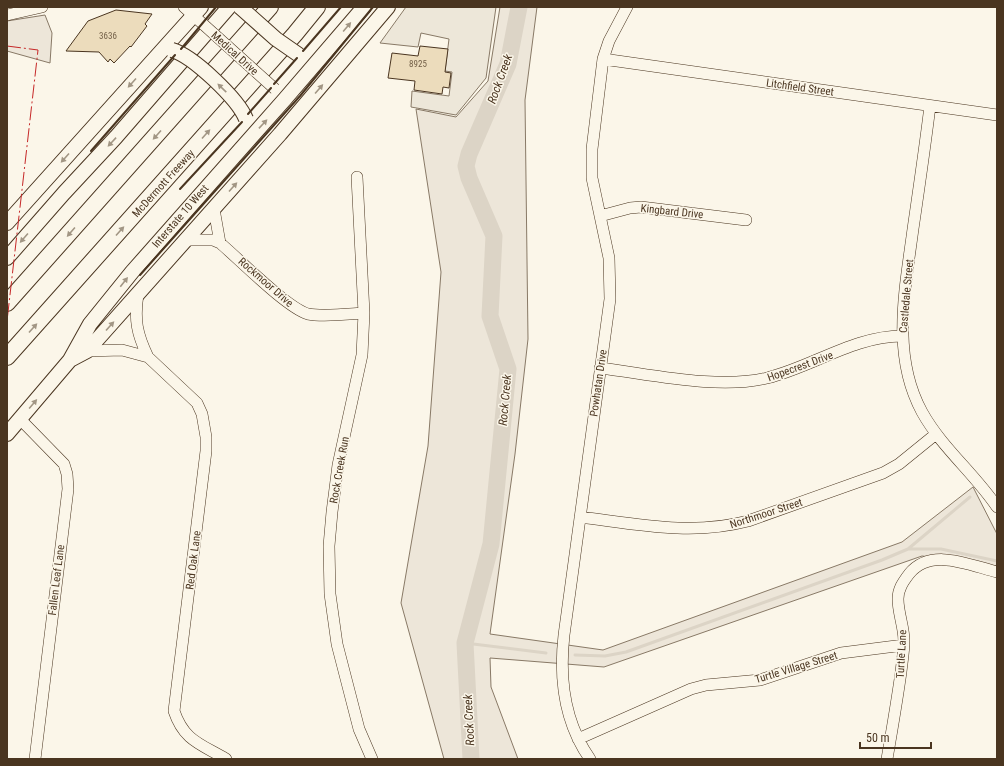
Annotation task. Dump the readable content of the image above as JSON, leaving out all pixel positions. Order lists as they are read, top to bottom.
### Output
{
  "streets": {
    "highway": ["McDermott Freeway"],
    "main road": ["Interstate 10 West"],
    "street": [
      "Medical Drive",
      "Litchfield Street",
      "Kingbard Drive",
      "Rockmoor Drive",
      "Castledale Street",
      "Hopecrest Drive",
      "Powhatan Drive",
      "Rock Creek Run",
      "Northmoor Street",
      "Red Oak Lane",
      "Fallen Leaf Lane",
      "Turtle Lane",
      "Turtle Village Street"
    ]
  },
  "crossings": [
    ["Medical Drive", "Interstate 10 West"],
    ["Litchfield Street", "Castledale Street"],
    ["Litchfield Street", "Powhatan Drive"],
    ["Kingbard Drive", "Powhatan Drive"],
    ["Interstate 10 West", "Fallen Leaf Lane"],
    ["Rockmoor Drive", "Rock Creek Run"],
    ["Castledale Street", "Hopecrest Drive"],
    ["Castledale Street", "Northmoor Street"],
    ["Hopecrest Drive", "Powhatan Drive"],
    ["Powhatan Drive", "Northmoor Street"],
    ["Powhatan Drive", "Turtle Village Street"],
    ["Turtle Lane", "Turtle Village Street"]
  ],
  "water": ["Rock Creek"],
  "house_numbers": ["3636", "8925"],
  "scale_bar": "50 m"
}
